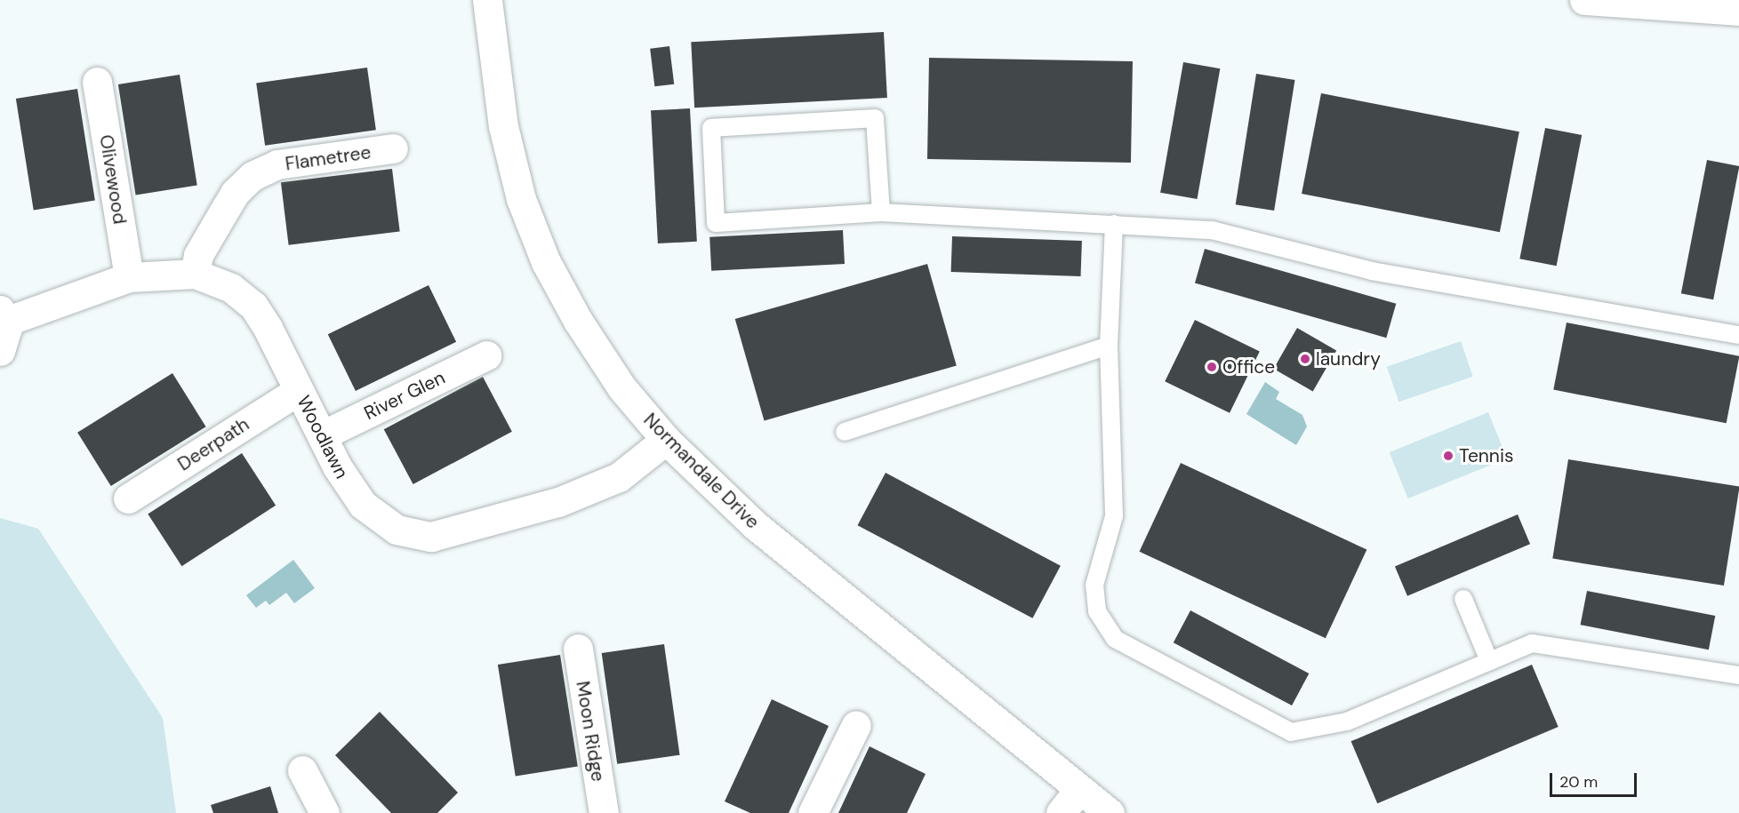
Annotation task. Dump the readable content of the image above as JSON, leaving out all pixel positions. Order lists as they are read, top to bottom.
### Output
{
  "streets": {
    "street": [
      "Flametree",
      "Olivewood",
      "River Glen",
      "Woodlawn",
      "Deerpath",
      "Normandale Drive",
      "Moon Ridge"
    ]
  },
  "crossings": [
    ["Flametree", "Woodlawn"],
    ["Olivewood", "Woodlawn"],
    ["River Glen", "Woodlawn"],
    ["Woodlawn", "Deerpath"],
    ["Woodlawn", "Normandale Drive"]
  ],
  "places": ["laundry", "Office", "Tennis"],
  "scale_bar": "20 m"
}
